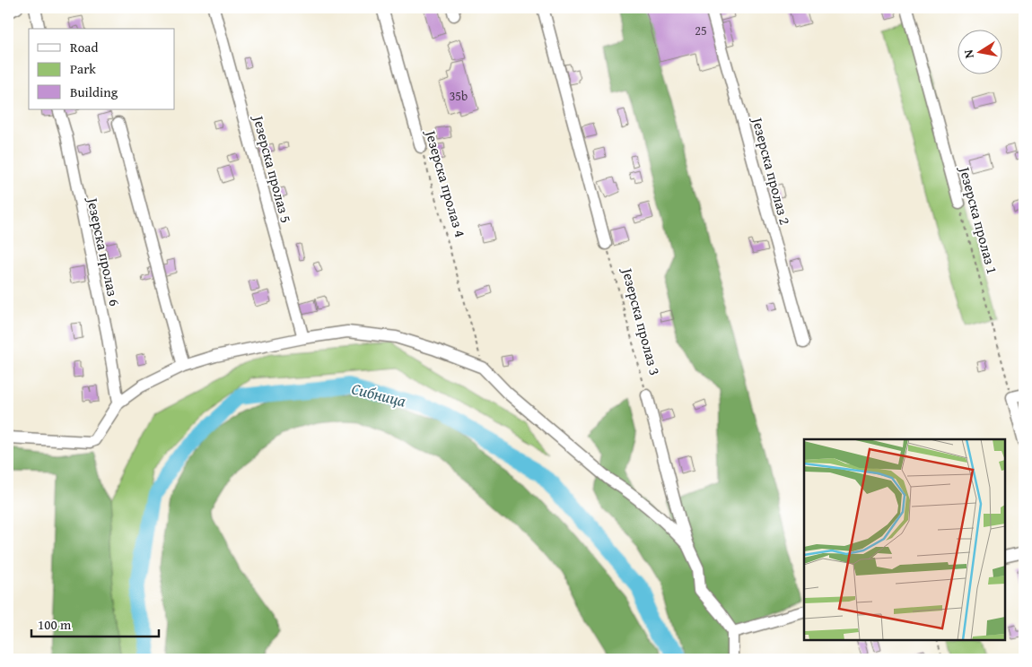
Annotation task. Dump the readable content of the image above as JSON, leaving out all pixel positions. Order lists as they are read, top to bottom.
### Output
{
  "streets": {
    "street": [
      "Језерска пролаз 5",
      "Језерска пролаз 2",
      "Језерска пролаз 4",
      "Језерска пролаз 1",
      "Језерска пролаз 6",
      "Језерска пролаз 3"
    ]
  },
  "water": ["Сибница"],
  "house_numbers": ["25", "35b"],
  "legend": ["Road", "Park", "Building"],
  "scale_bar": "100 m",
  "north": "left"
}
